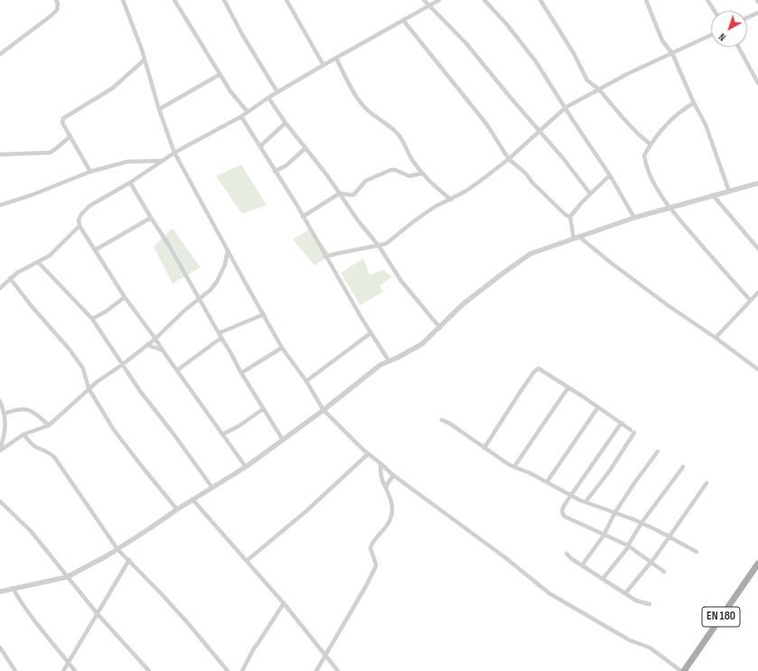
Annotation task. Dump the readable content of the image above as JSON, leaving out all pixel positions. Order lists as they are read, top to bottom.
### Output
{
  "streets": {
    "main road": ["EN 180"]
  },
  "north": "bottom left"
}
